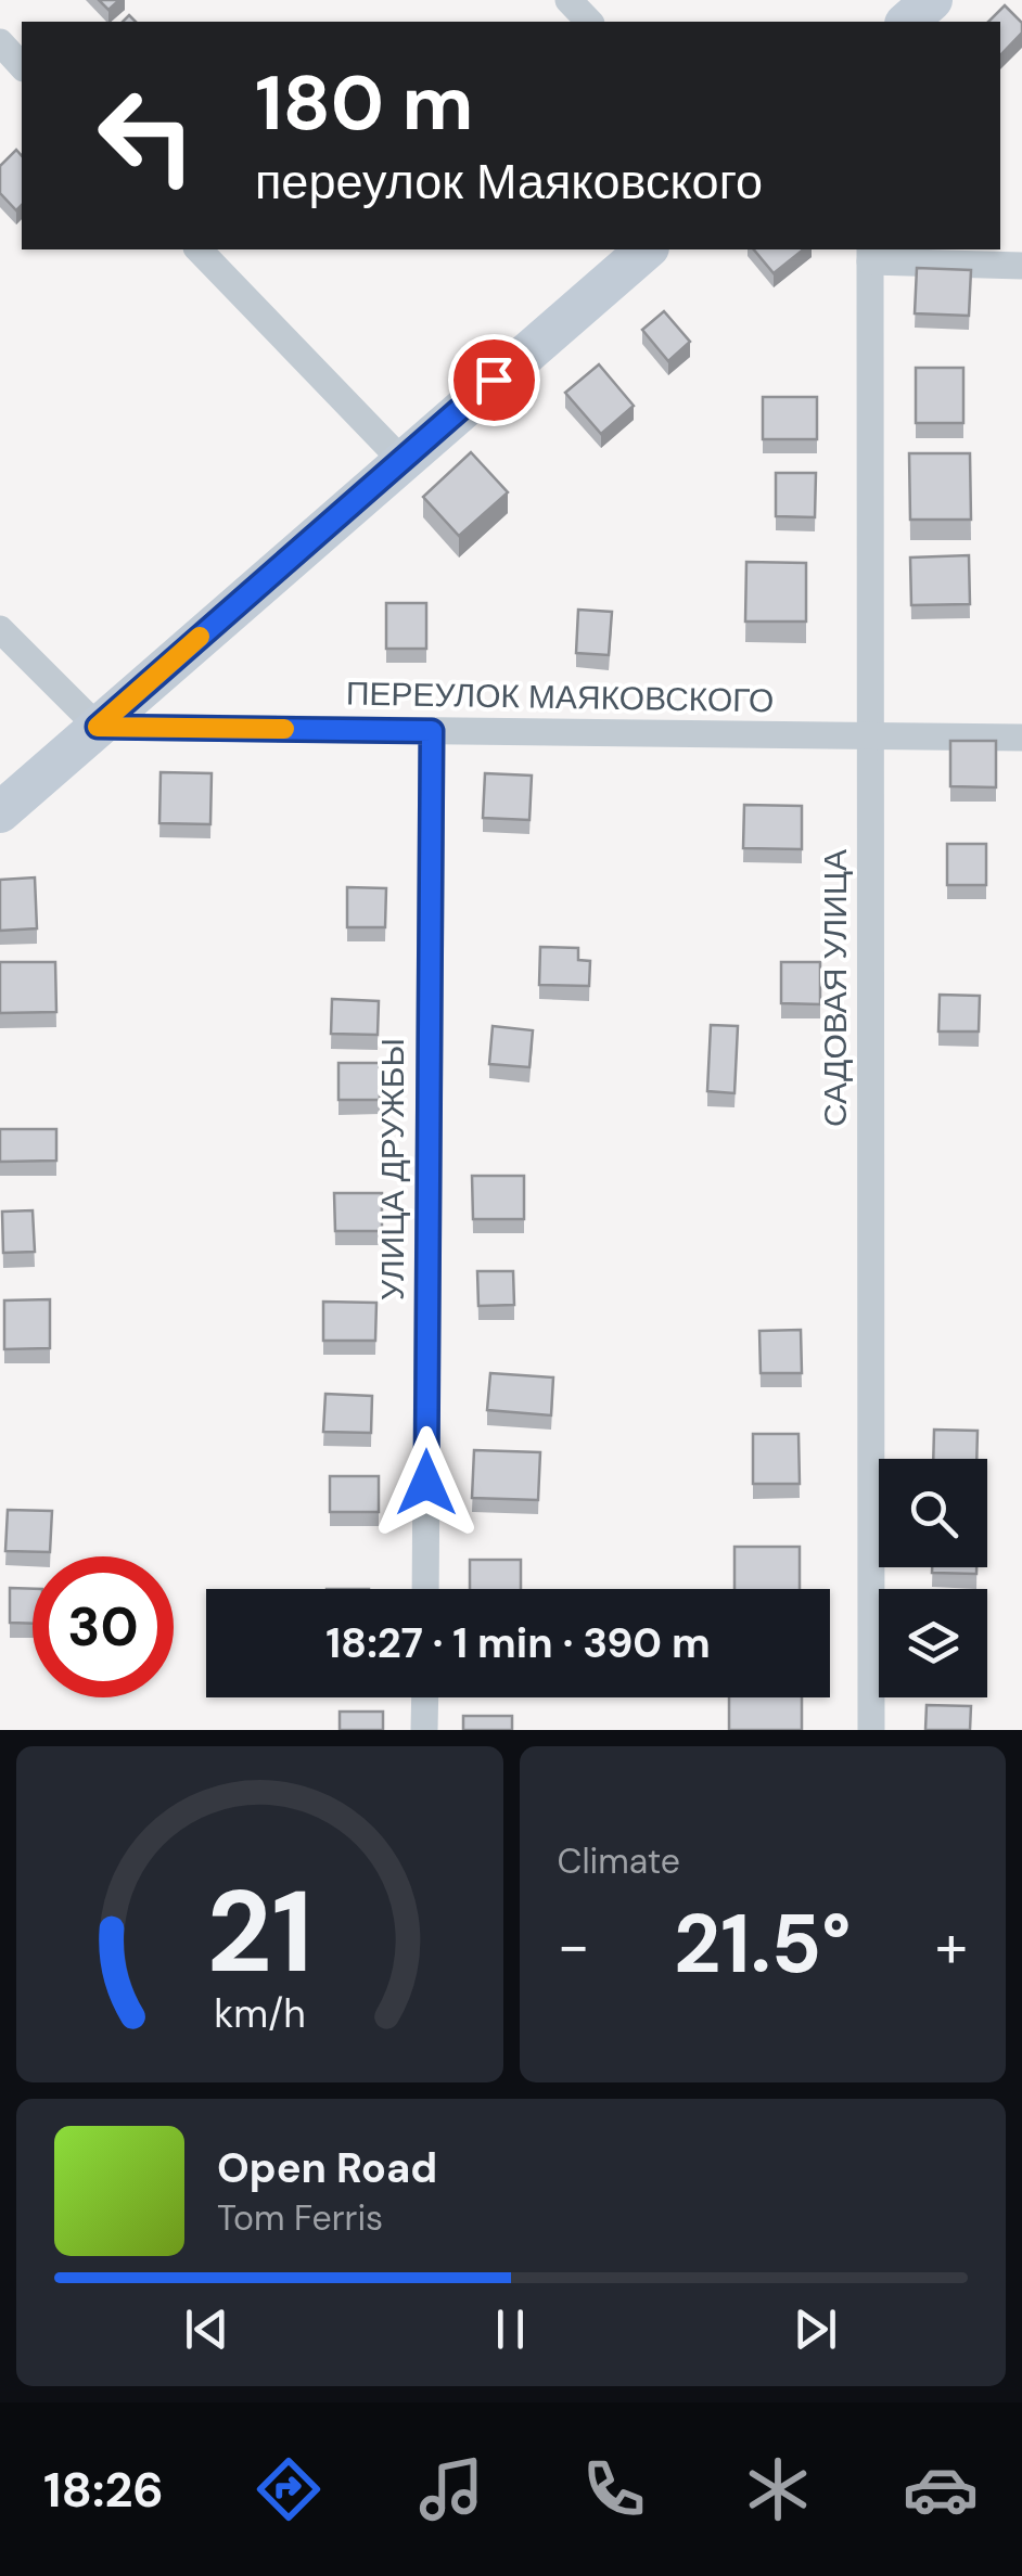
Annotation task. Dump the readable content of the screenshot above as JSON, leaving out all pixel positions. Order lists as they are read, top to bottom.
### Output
{
  "streets": {
    "street": ["ПЕРЕУЛОК МАЯКОВСКОГО", "САДОВАЯ УЛИЦА", "УЛИЦА ДРУЖБЫ"]
  },
  "crossings": [
    ["ПЕРЕУЛОК МАЯКОВСКОГО", "САДОВАЯ УЛИЦА"],
    ["ПЕРЕУЛОК МАЯКОВСКОГО", "УЛИЦА ДРУЖБЫ"]
  ],
  "page": {
    "turn": ["180 m", "переулок Маяковского"],
    "limit": "30",
    "trip": "18:27 · 1 min · 390 m",
    "tile": "Climate",
    "heat": ["−", "21.5°", "+"],
    "song": ["Open Road", "Tom Ferris"],
    "tabs": "18:26",
    "gauge": ["21", "km/h"]
  }
}
